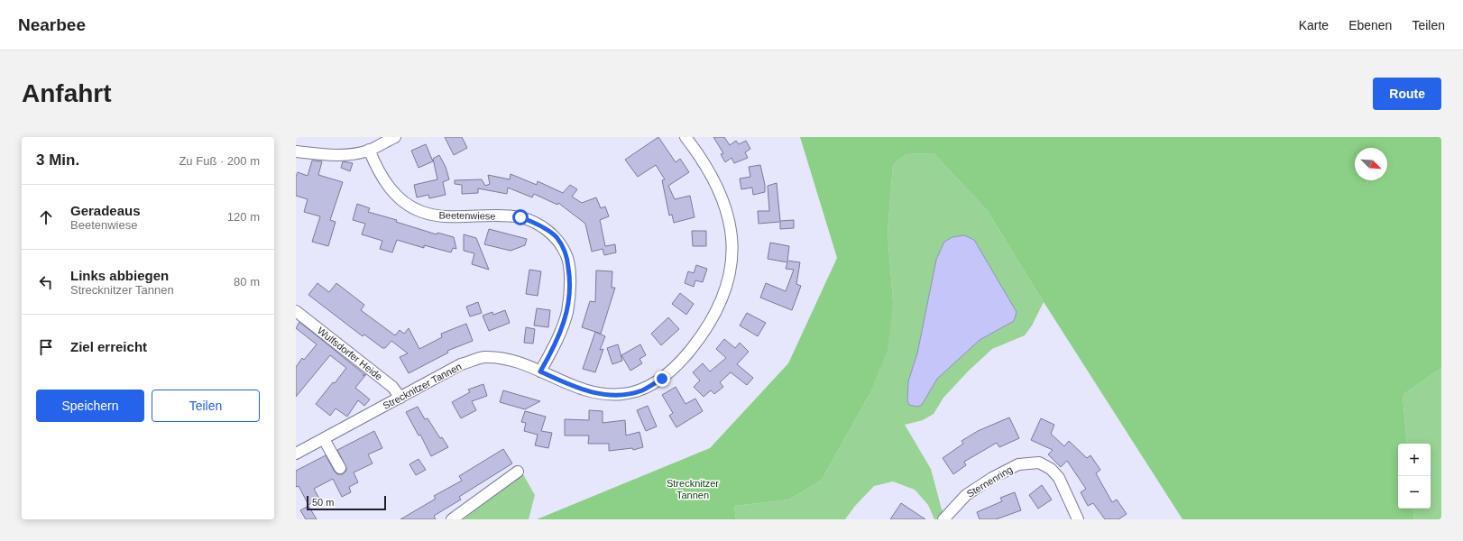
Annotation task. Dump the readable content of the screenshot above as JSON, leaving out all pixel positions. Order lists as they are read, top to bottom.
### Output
{
  "streets": {
    "street": [
      "Beetenwiese",
      "Wulfsdorfer Heide",
      "Strecknitzer Tannen",
      "Sternenring"
    ]
  },
  "crossings": [
    ["Beetenwiese", "Strecknitzer Tannen"],
    ["Wulfsdorfer Heide", "Strecknitzer Tannen"]
  ],
  "parks": ["Strecknitzer Tannen"],
  "scale_bar": "50 m",
  "north": "bottom right",
  "page": {
    "header": "Nearbee",
    "nav": ["Karte", "Ebenen", "Teilen"],
    "buttons": [
      "Route",
      ["Speichern", "Teilen"]
    ],
    "title": "Anfahrt",
    "heading": ["3 Min.", "Zu Fuß · 200 m"],
    "list": [
      ["Geradeaus", "Beetenwiese", "120 m"],
      ["Links abbiegen", "Strecknitzer Tannen", "80 m"],
      "Ziel erreicht"
    ],
    "map_buttons": ["+", "−"],
    "scale": "50 m"
  }
}
